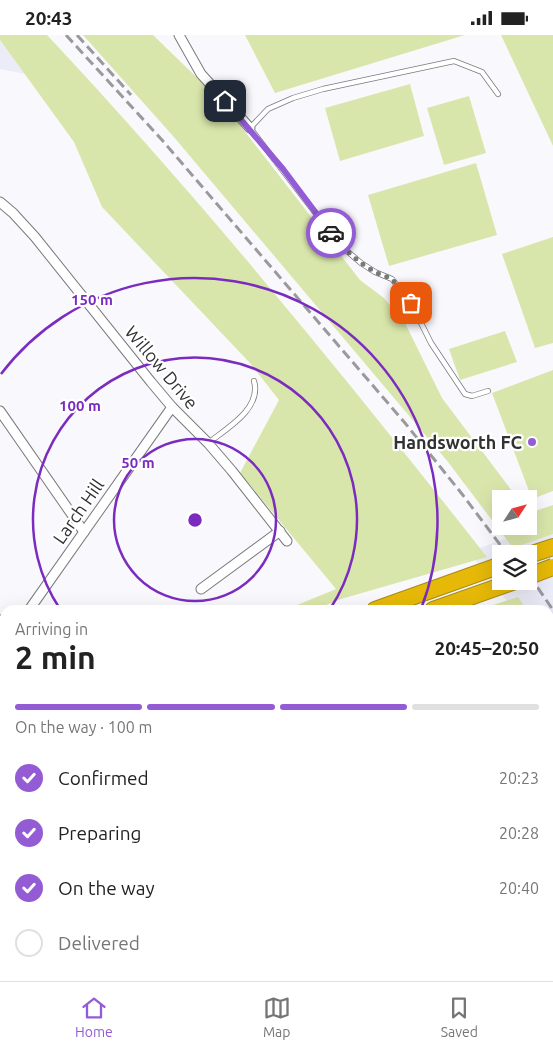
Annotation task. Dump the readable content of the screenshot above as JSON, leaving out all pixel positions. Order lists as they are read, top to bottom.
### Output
{
  "streets": {
    "street": ["Willow Drive", "Larch Hill"]
  },
  "crossings": [
    ["Willow Drive", "Larch Hill"]
  ],
  "places": ["Handsworth FC"],
  "north": "top right",
  "page": {
    "status": "20:43",
    "heading": ["2 min", "Arriving in", "20:45–20:50"],
    "bar": "On the way · 100 m",
    "list": [
      ["Confirmed", "20:23"],
      ["Preparing", "20:28"],
      ["On the way", "20:40"],
      "Delivered"
    ],
    "tabs": ["Home", "Map", "Saved"]
  },
  "rings": ["150 m", "100 m", "50 m"]
}
